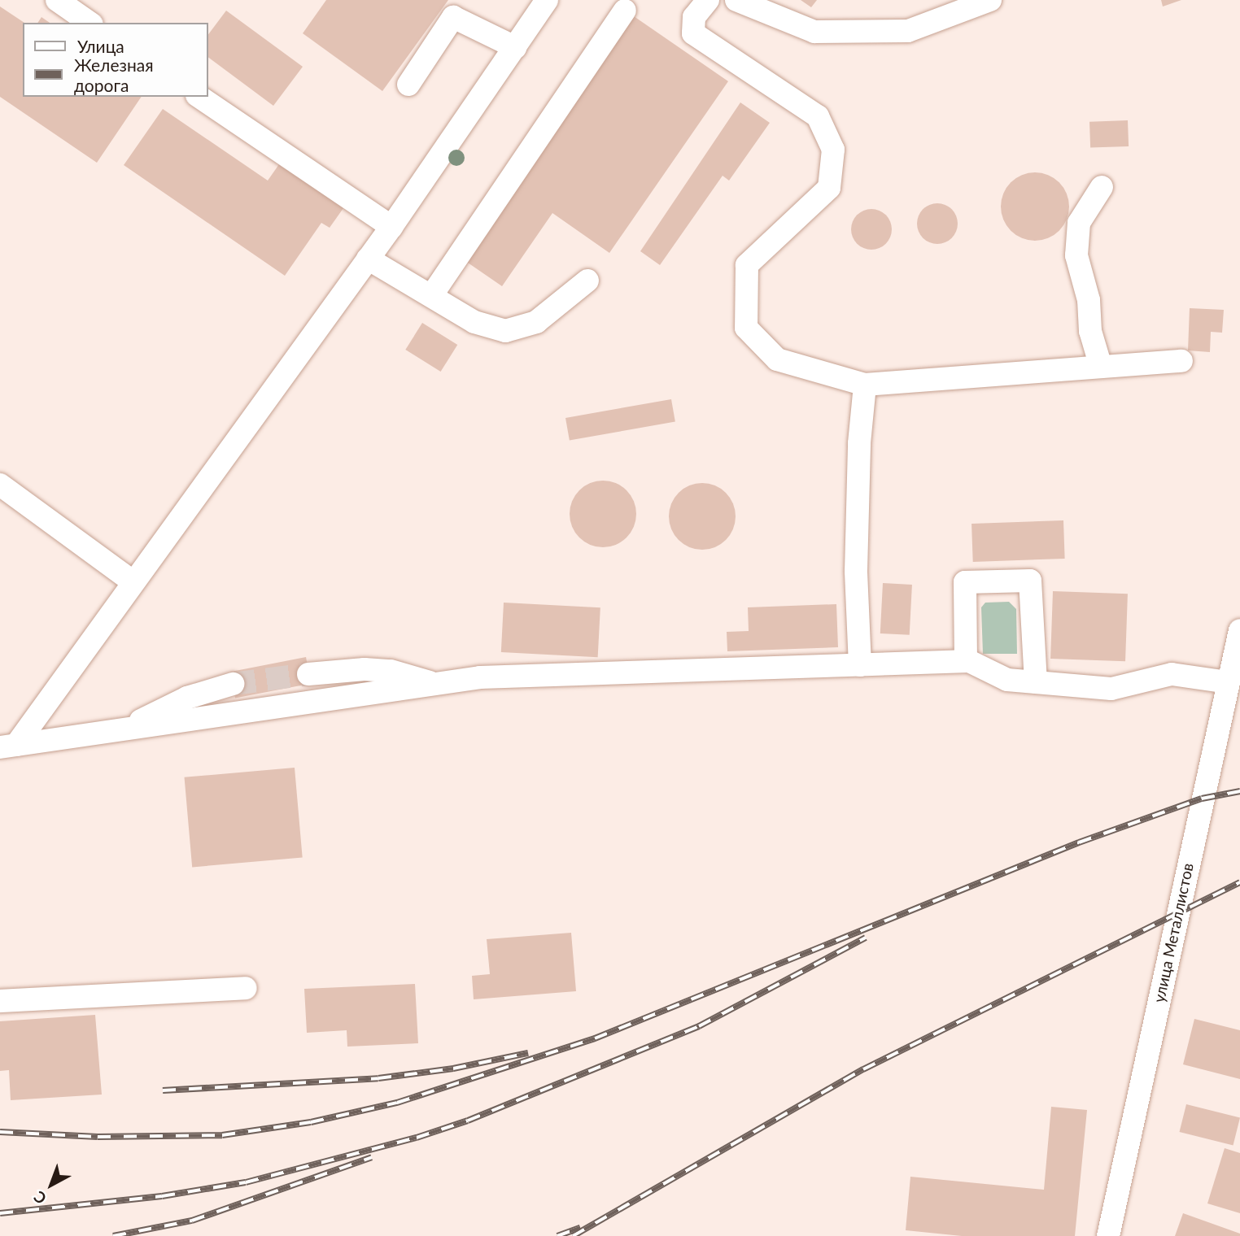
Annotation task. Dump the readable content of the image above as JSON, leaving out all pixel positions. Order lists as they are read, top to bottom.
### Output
{
  "streets": {
    "street": ["улица Металлистов"]
  },
  "legend": ["Улица", "Железная дорога"],
  "north": "bottom left"
}
